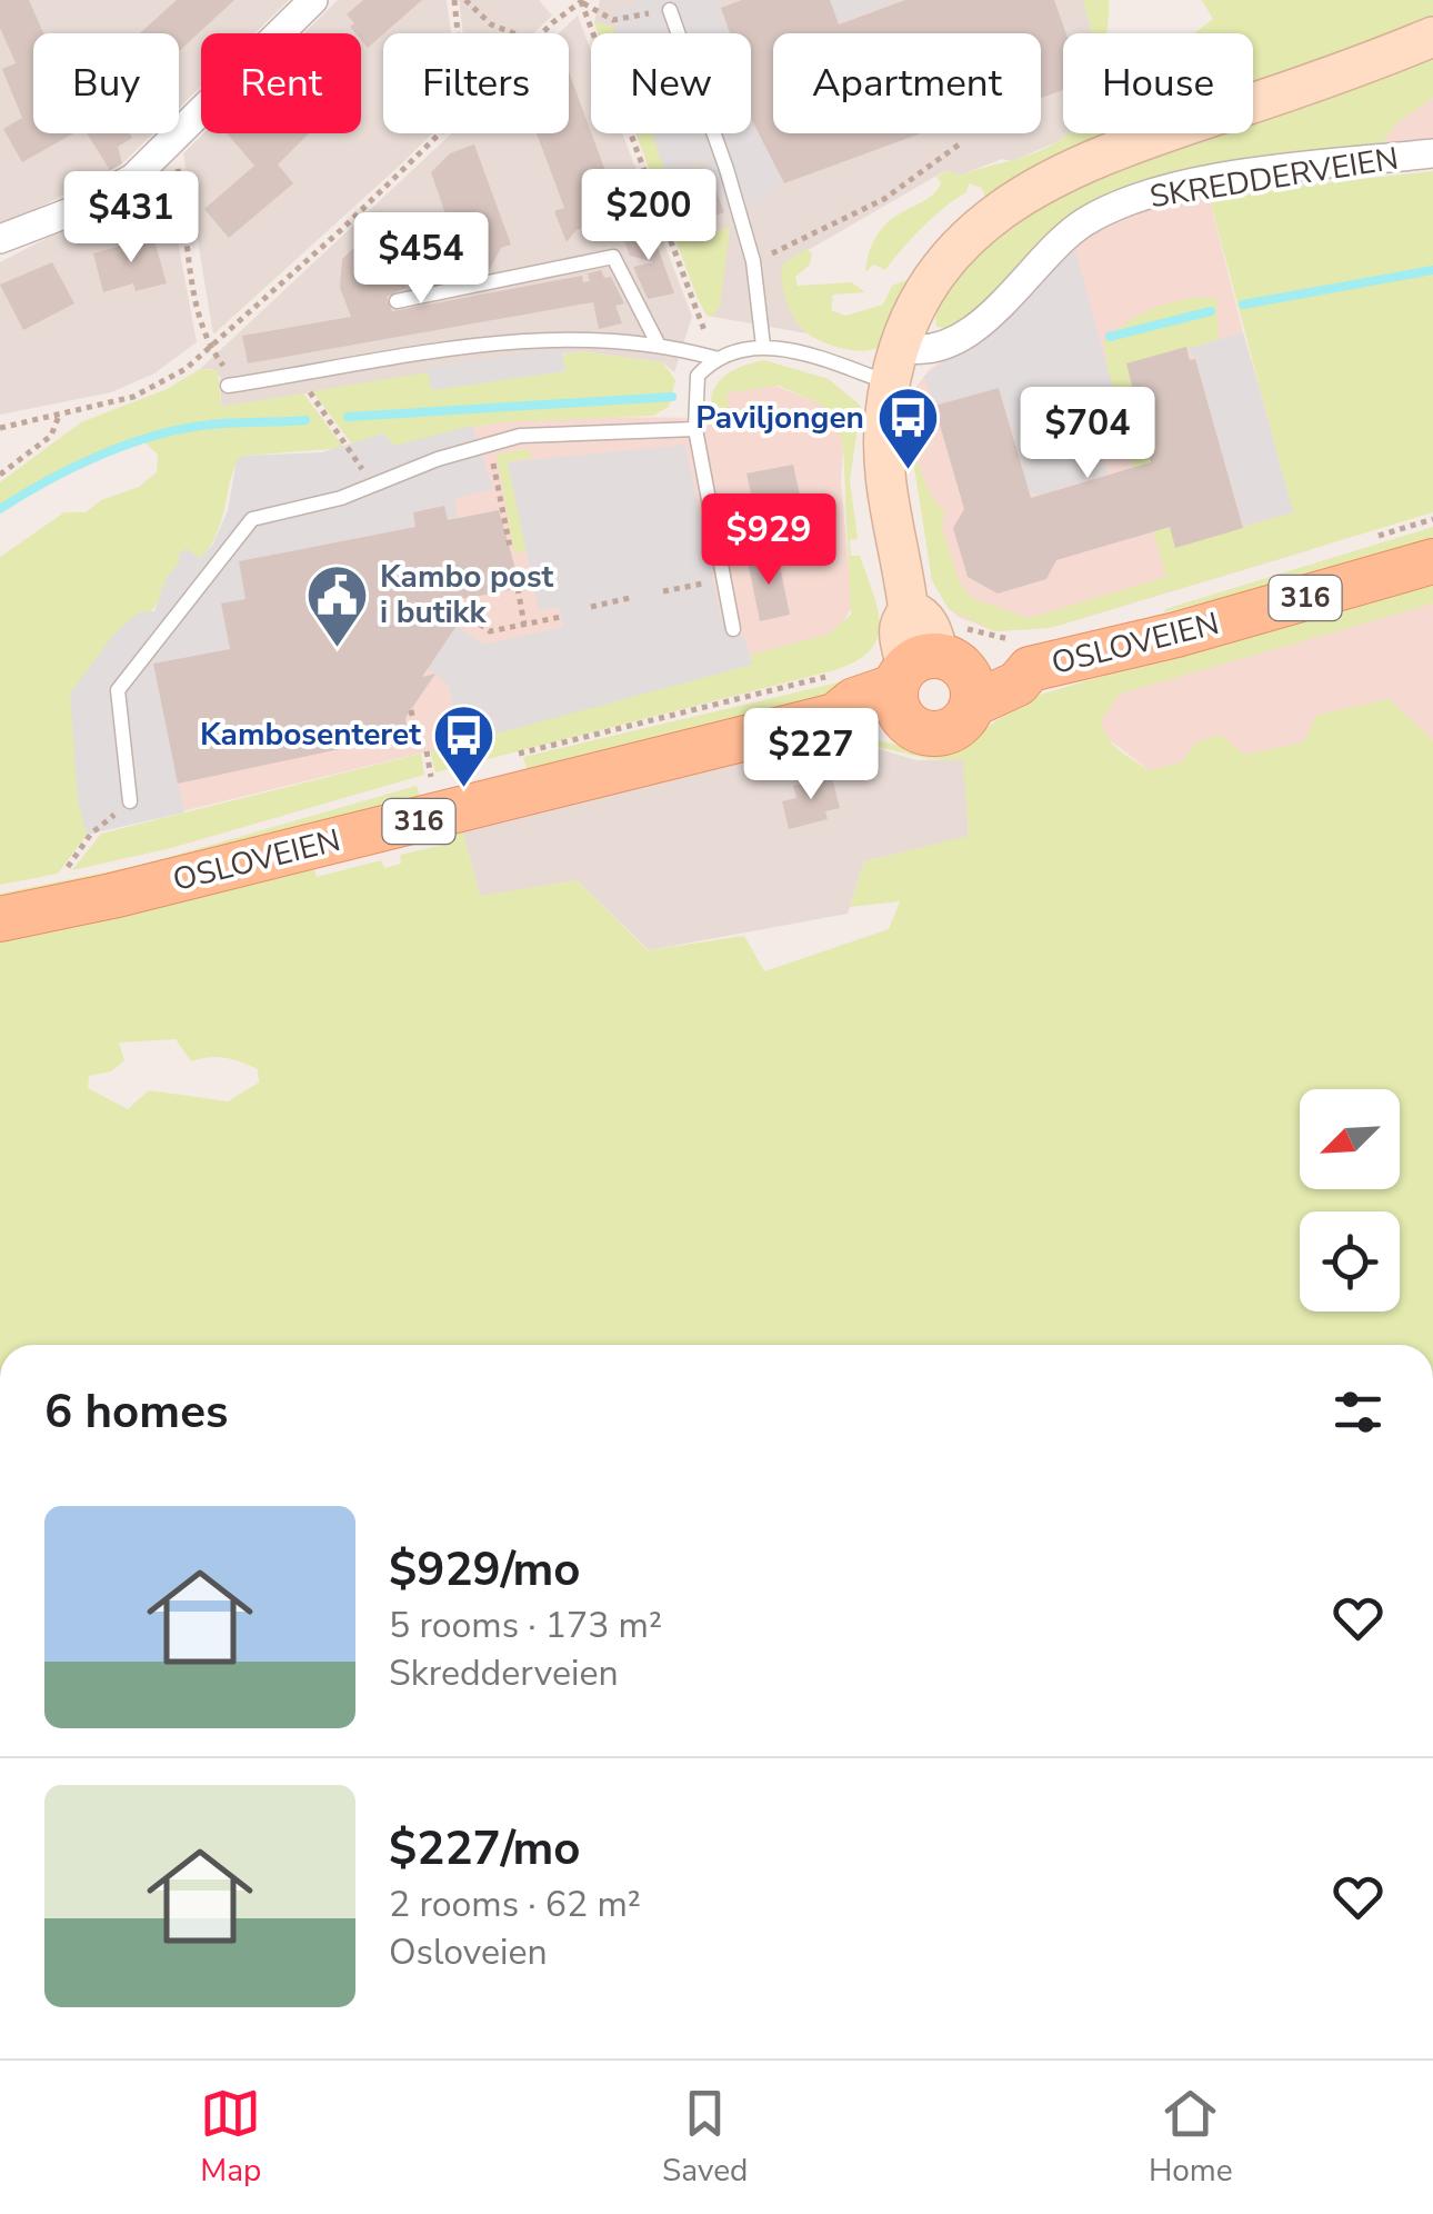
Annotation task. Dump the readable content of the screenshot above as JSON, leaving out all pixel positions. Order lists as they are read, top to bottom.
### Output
{
  "streets": {
    "main road": ["316", "OSLOVEIEN"],
    "street": ["SKREDDERVEIEN"]
  },
  "crossings": [
    ["SKREDDERVEIEN", "OSLOVEIEN"]
  ],
  "places": {
    "bus stop": ["Paviljongen", "Kambosenteret"],
    "public building": ["Kambo post i butikk"]
  },
  "north": "bottom left",
  "page": {
    "chip": [
      "Buy",
      "Rent",
      "Filters",
      "New",
      "Apartment",
      "House"
    ],
    "price": [
      "$200",
      "$431",
      "$454",
      "$704",
      "$929",
      "$227"
    ],
    "heading": "6 homes",
    "list": [
      {
        "name": "$929/mo",
        "note": "5 rooms · 173 m² · Skredderveien"
      },
      {
        "name": "$227/mo",
        "note": "2 rooms · 62 m² · Osloveien"
      }
    ],
    "tabs": ["Map", "Saved", "Home"]
  }
}
